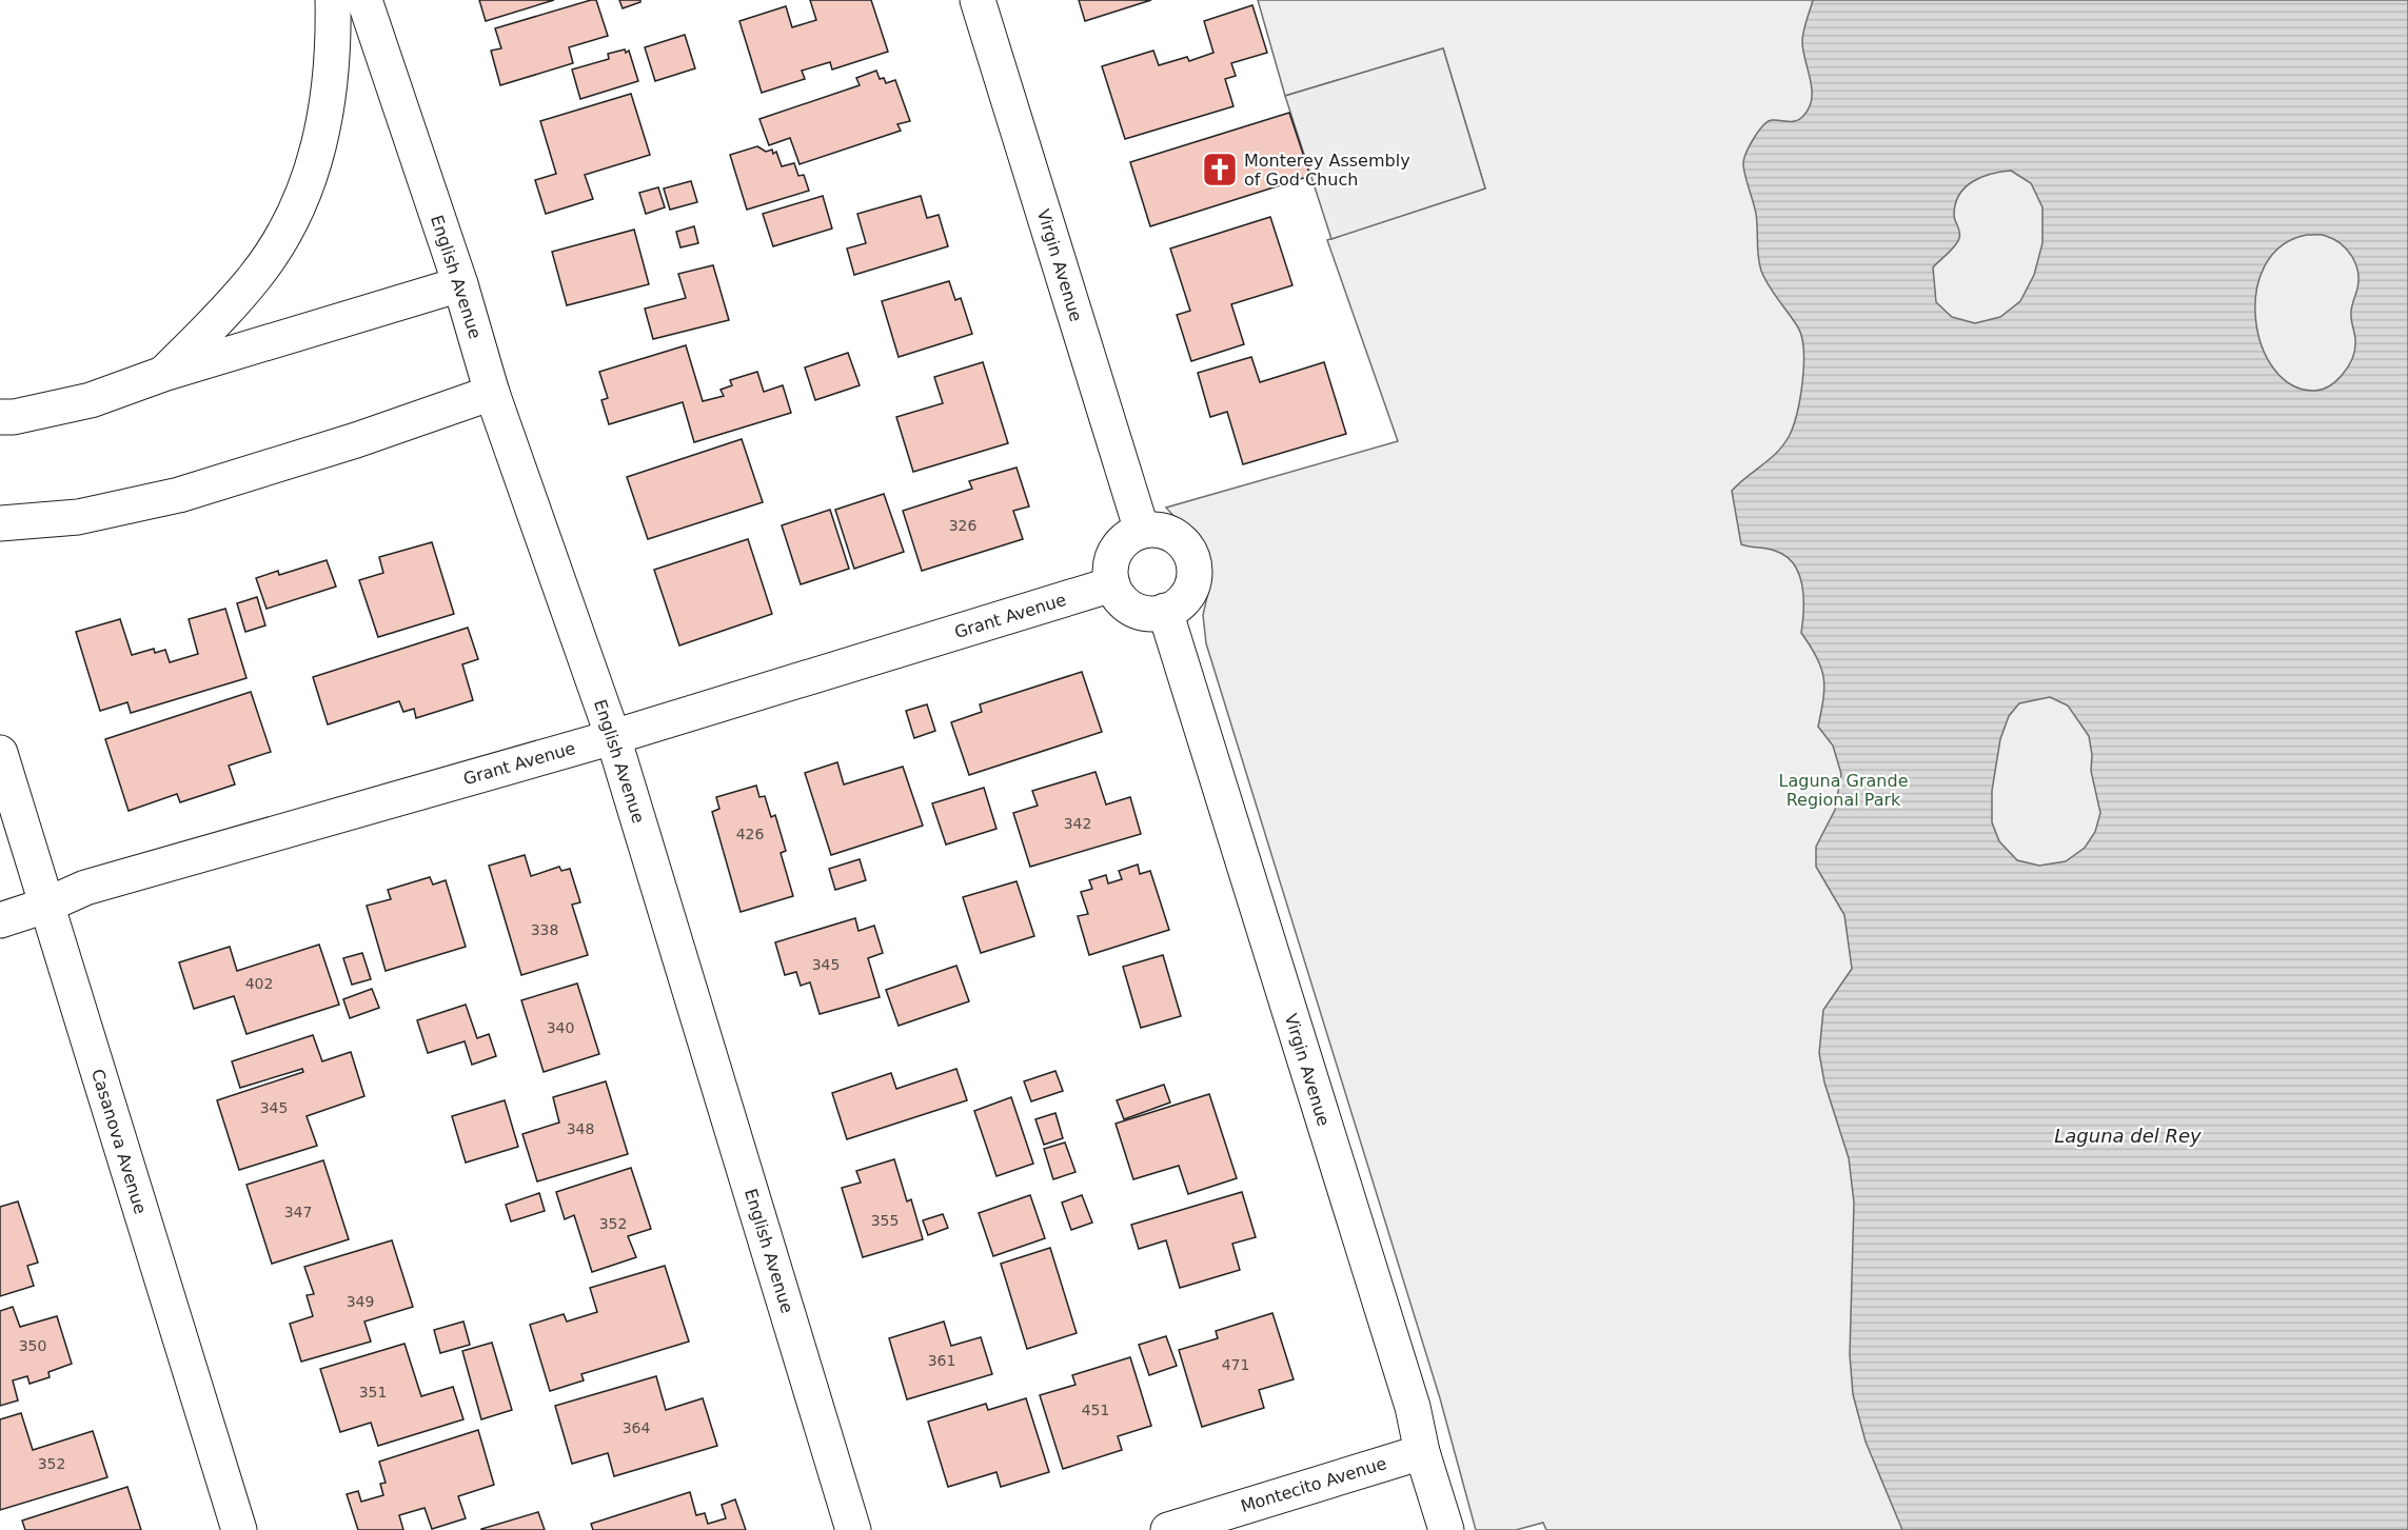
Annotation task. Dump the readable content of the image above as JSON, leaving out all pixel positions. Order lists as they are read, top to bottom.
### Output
{
  "streets": {
    "main road": [
      "Virgin Avenue",
      "English Avenue",
      "Grant Avenue",
      "Casanova Avenue",
      "Montecito Avenue"
    ]
  },
  "crossings": [
    ["Virgin Avenue", "Grant Avenue"],
    ["Virgin Avenue", "Montecito Avenue"],
    ["English Avenue", "Grant Avenue"],
    ["Grant Avenue", "Casanova Avenue"]
  ],
  "water": ["Laguna del Rey"],
  "parks": ["Laguna Grande Regional Park"],
  "places": {
    "church": ["Monterey Assembly of God Chuch"]
  },
  "house_numbers": [
    "326",
    "342",
    "426",
    "338",
    "345",
    "402",
    "340",
    "345",
    "348",
    "347",
    "355",
    "352",
    "349",
    "350",
    "361",
    "471",
    "351",
    "451",
    "364",
    "352"
  ]
}
